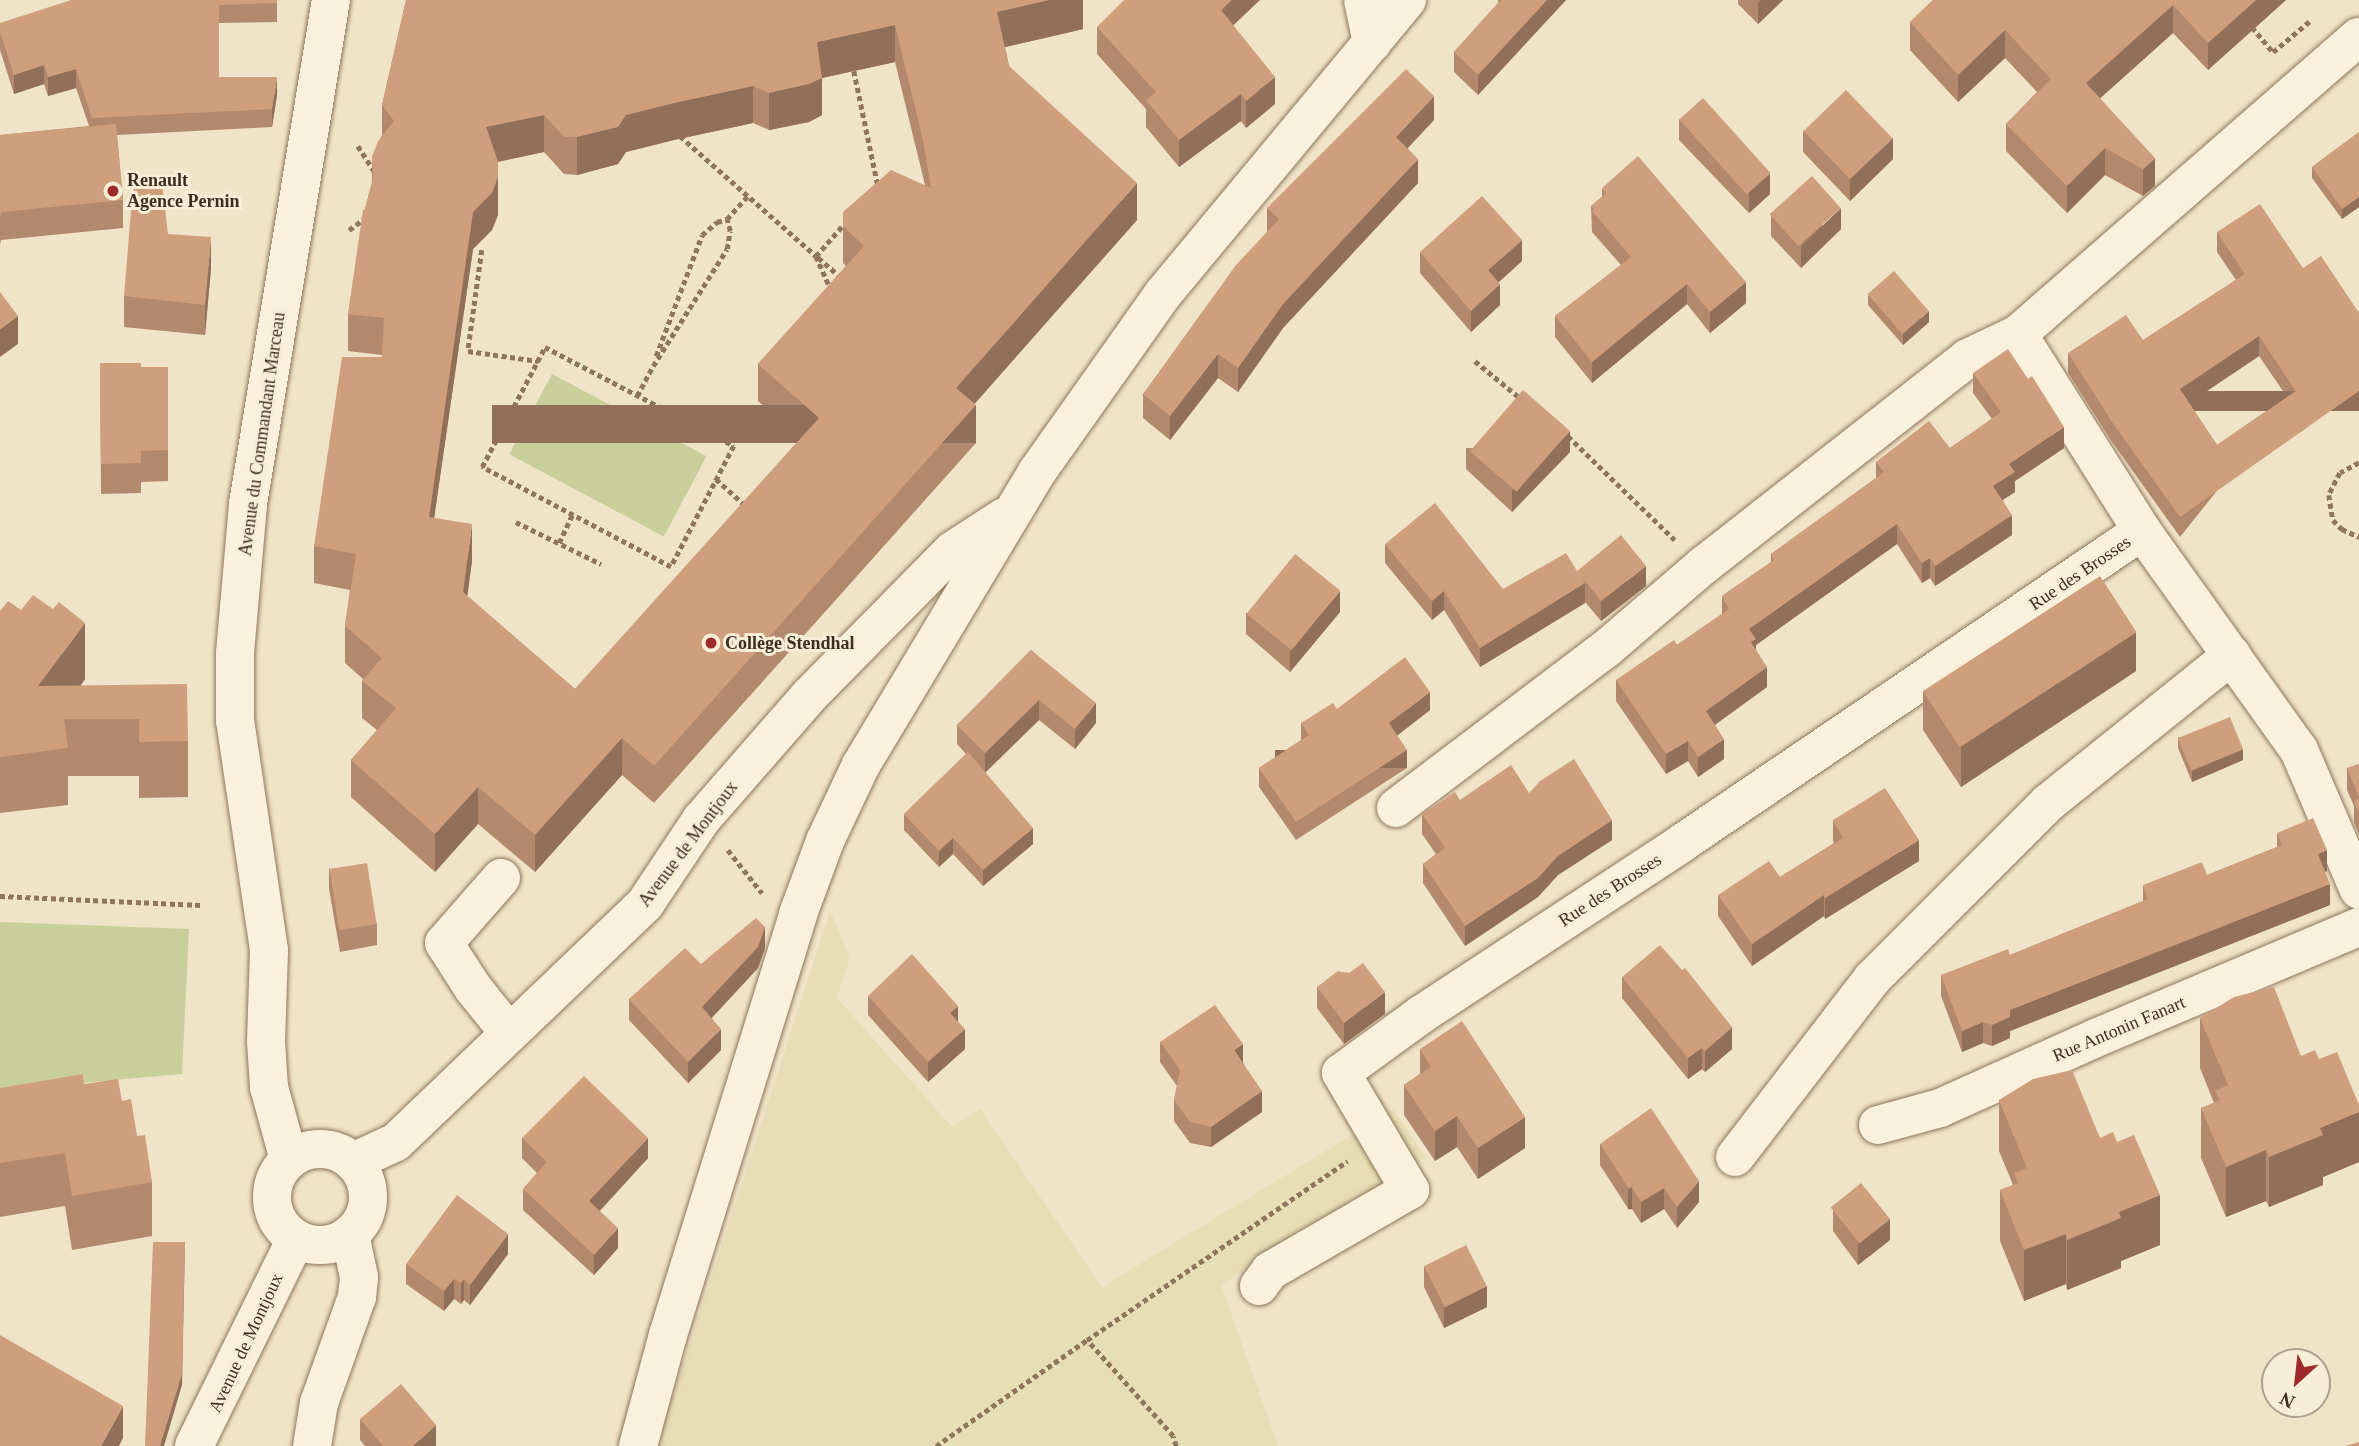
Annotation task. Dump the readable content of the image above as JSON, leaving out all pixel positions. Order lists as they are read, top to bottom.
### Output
{
  "streets": {
    "street": [
      "Avenue du Commandant Marceau",
      "Rue des Brosses",
      "Avenue de Montjoux",
      "Rue Antonin Fanart"
    ]
  },
  "crossings": [
    ["Avenue du Commandant Marceau", "Avenue de Montjoux"]
  ],
  "places": ["Renault Agence Pernin", "Collège Stendhal"],
  "north": "bottom left"
}
